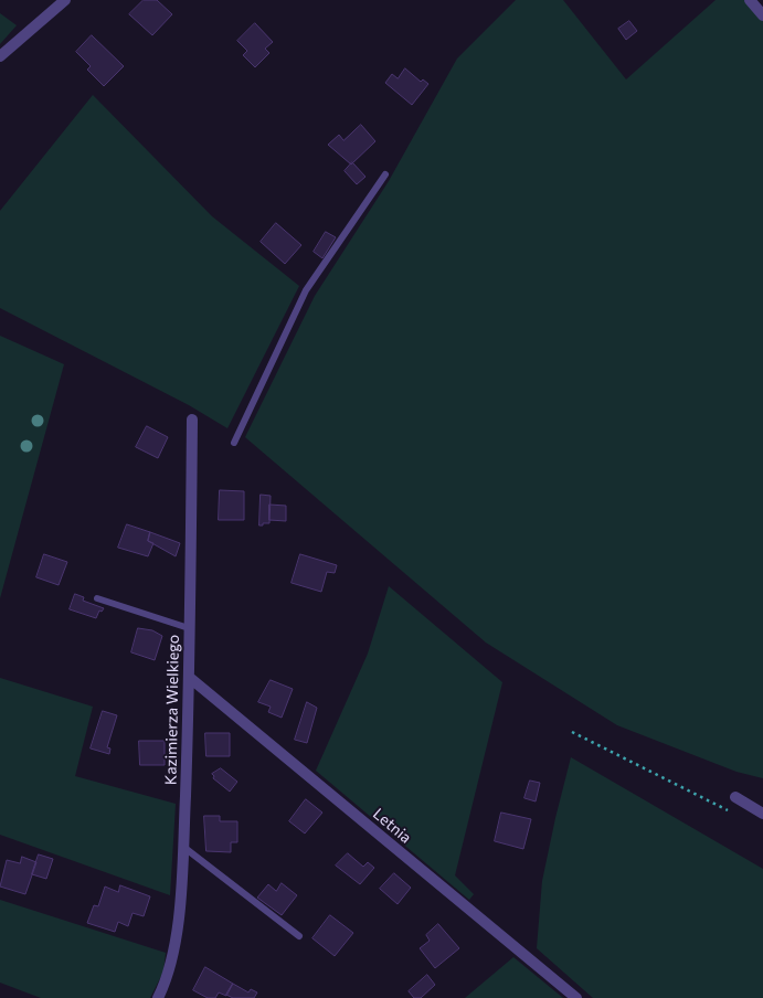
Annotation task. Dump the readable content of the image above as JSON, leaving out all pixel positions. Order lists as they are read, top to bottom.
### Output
{
  "streets": {
    "street": ["Kazimierza Wielkiego", "Letnia"]
  },
  "crossings": [
    ["Kazimierza Wielkiego", "Letnia"]
  ]
}
